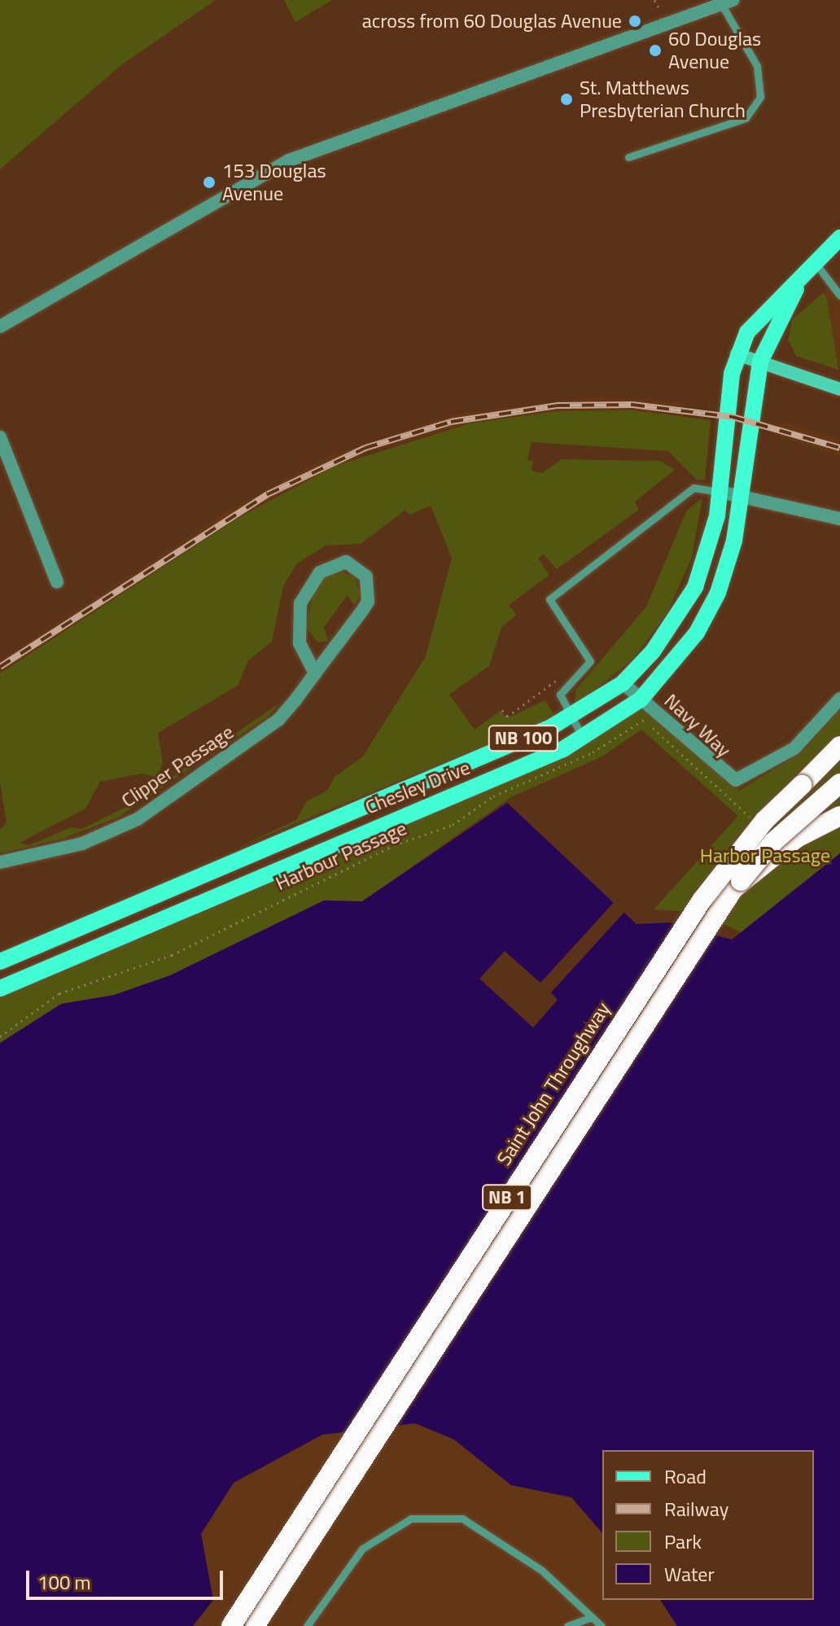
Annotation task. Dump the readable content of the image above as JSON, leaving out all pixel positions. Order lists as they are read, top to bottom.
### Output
{
  "streets": {
    "highway": ["Saint John Throughway", "NB 1"],
    "main road": ["NB 100", "Chesley Drive"],
    "street": ["Navy Way", "Clipper Passage"],
    "path": ["Harbour Passage"]
  },
  "crossings": [
    ["Navy Way", "Chesley Drive"]
  ],
  "parks": ["Harbor Passage"],
  "places": [
    "across from 60 Douglas Avenue",
    "60 Douglas Avenue",
    "St. Matthews Presbyterian Church",
    "153 Douglas Avenue"
  ],
  "legend": [
    "Road",
    "Railway",
    "Park",
    "Water"
  ],
  "scale_bar": "100 m"
}
